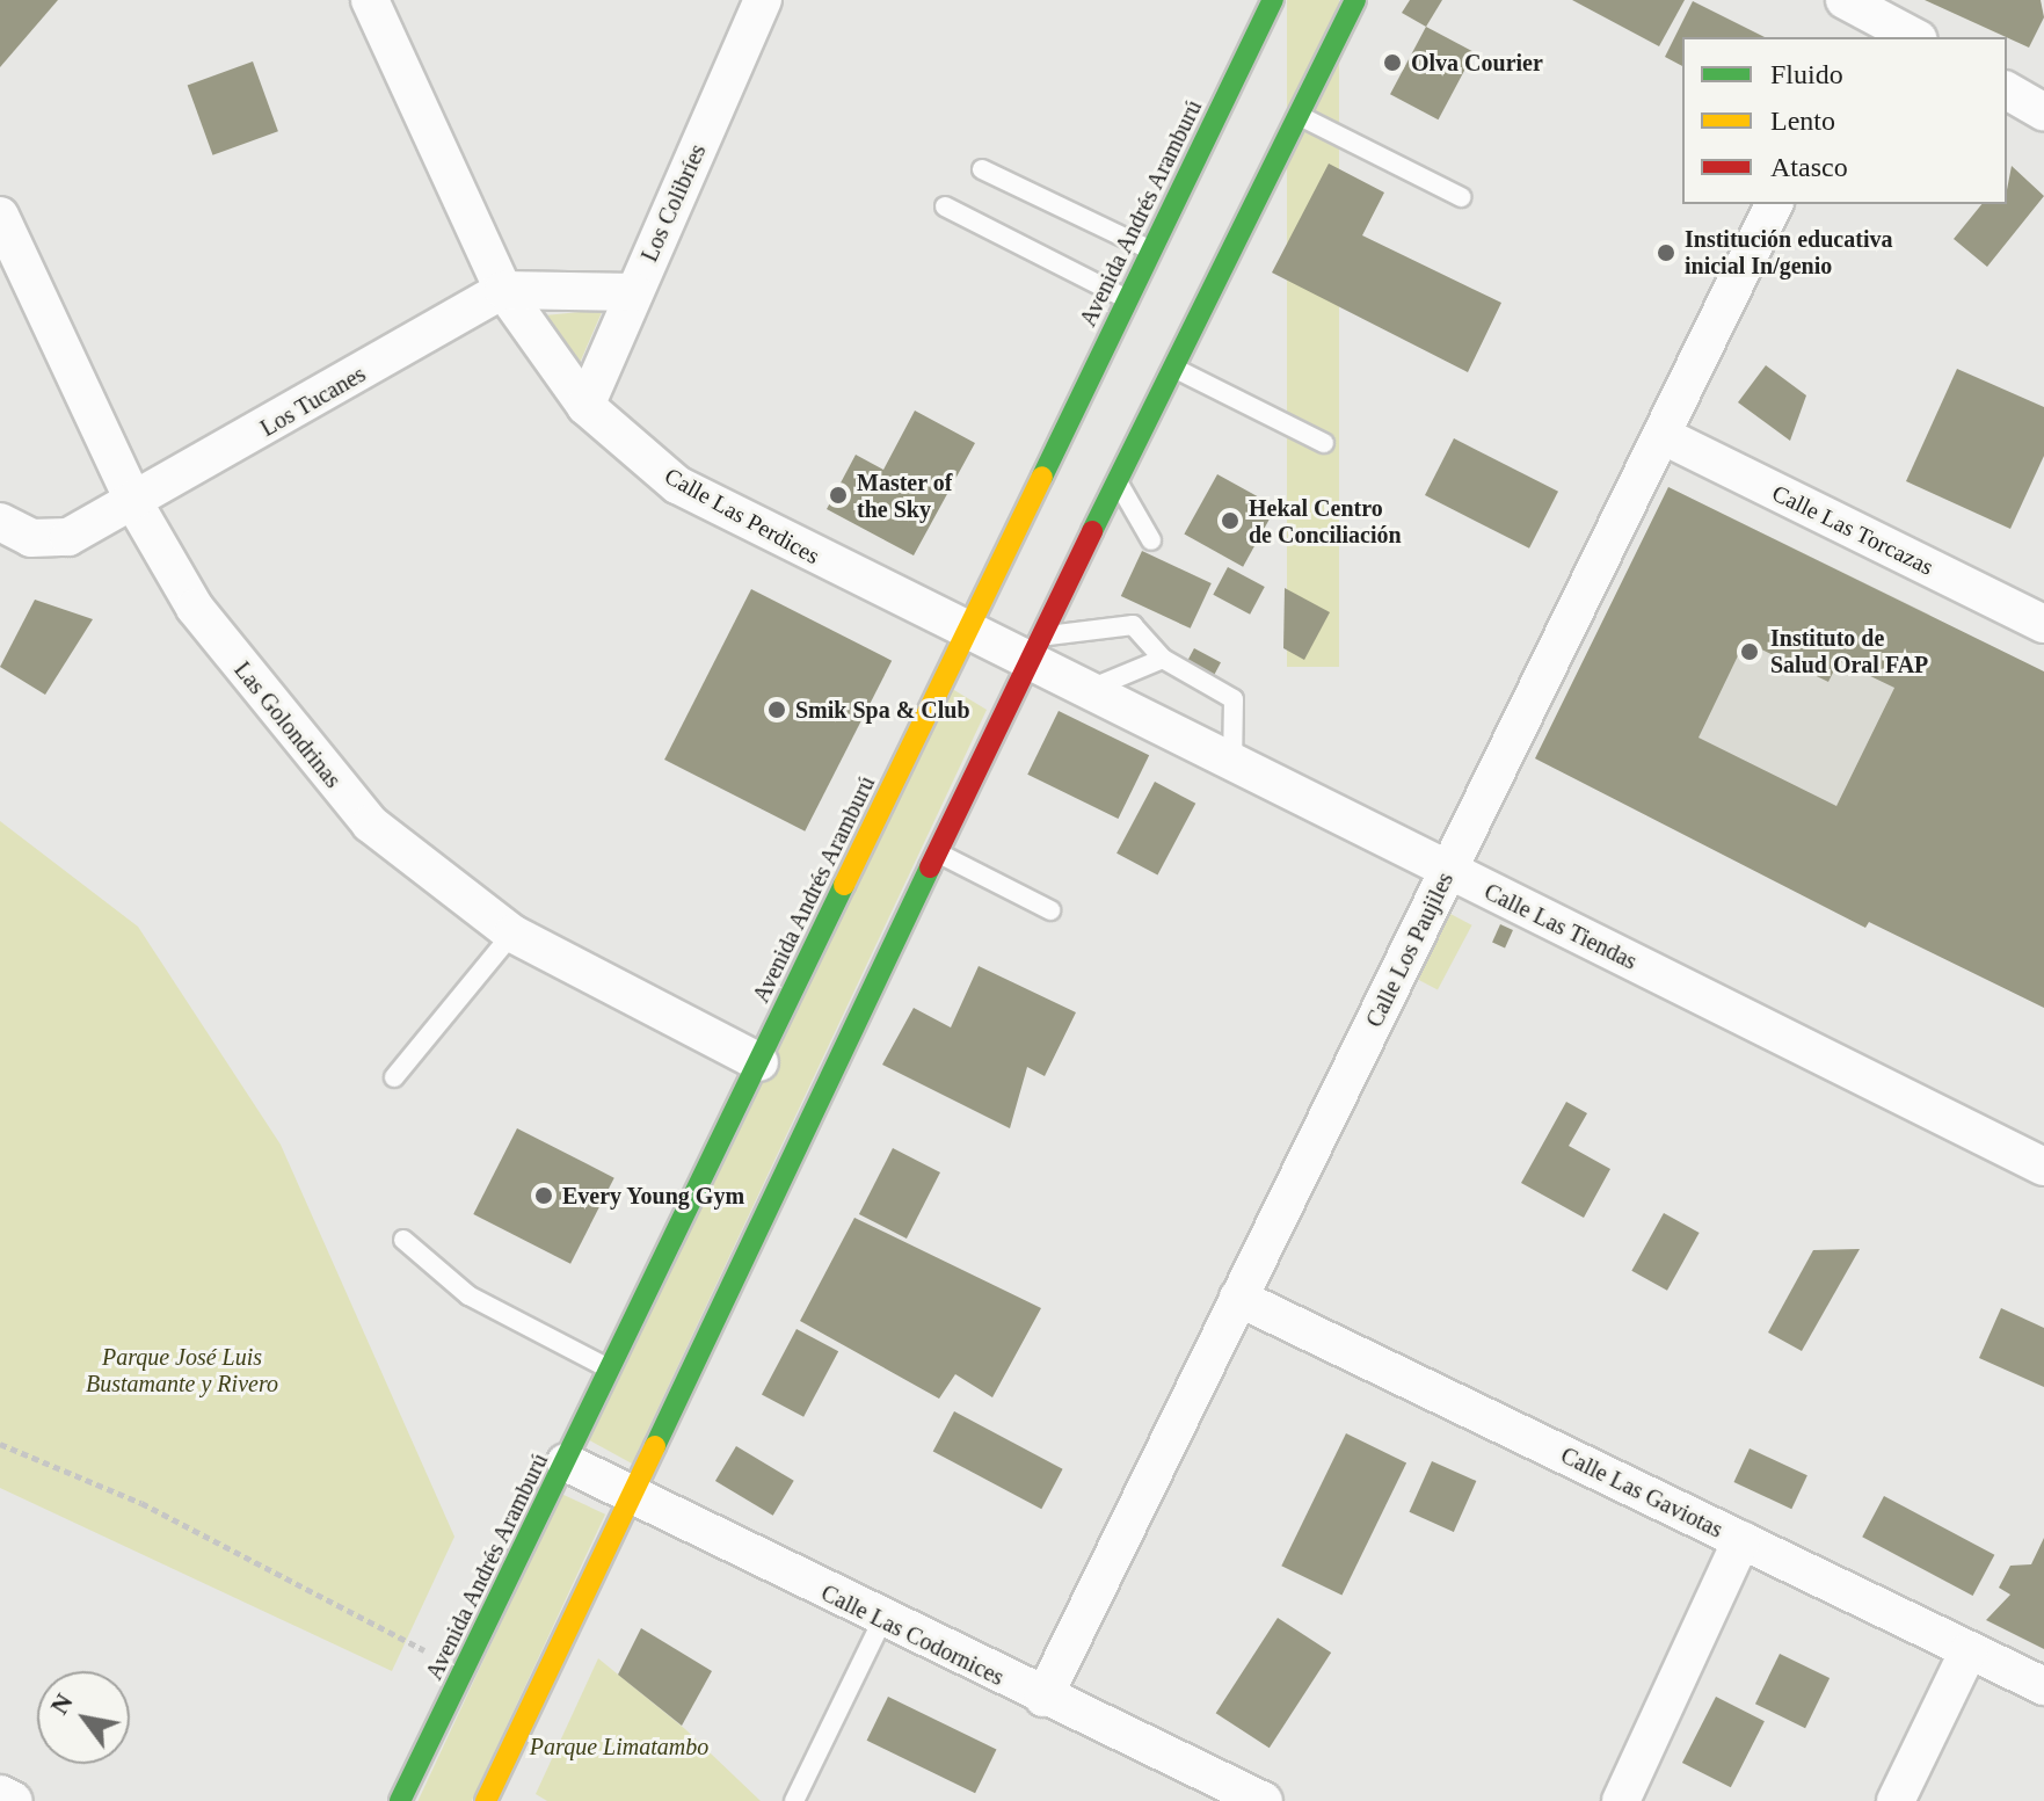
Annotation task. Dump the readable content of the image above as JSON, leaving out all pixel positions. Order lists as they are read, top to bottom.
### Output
{
  "streets": {
    "main road": ["Avenida Andrés Aramburú"],
    "street": [
      "Los Colibríes",
      "Los Tucanes",
      "Calle Las Perdices",
      "Calle Las Torcazas",
      "Las Golondrinas",
      "Calle Las Tiendas",
      "Calle Los Paujiles",
      "Calle Las Gaviotas",
      "Calle Las Codornices"
    ]
  },
  "crossings": [
    ["Los Colibríes", "Calle Las Perdices"],
    ["Avenida Andrés Aramburú", "Calle Las Perdices"],
    ["Avenida Andrés Aramburú", "Las Golondrinas"],
    ["Avenida Andrés Aramburú", "Calle Las Codornices"],
    ["Los Tucanes", "Calle Las Perdices"],
    ["Los Tucanes", "Las Golondrinas"],
    ["Calle Las Perdices", "Calle Las Tiendas"],
    ["Calle Las Torcazas", "Calle Los Paujiles"],
    ["Calle Las Tiendas", "Calle Los Paujiles"],
    ["Calle Los Paujiles", "Calle Las Gaviotas"],
    ["Calle Los Paujiles", "Calle Las Codornices"]
  ],
  "parks": ["Parque José Luis Bustamante y Rivero", "Parque Limatambo"],
  "places": [
    "Olva Courier",
    "Institución educativa inicial In/genio",
    "Master of the Sky",
    "Hekal Centro de Conciliación",
    "Instituto de Salud Oral FAP",
    "Smik Spa & Club",
    "Every Young Gym"
  ],
  "legend": ["Fluido", "Lento", "Atasco"],
  "north": "top left"
}
